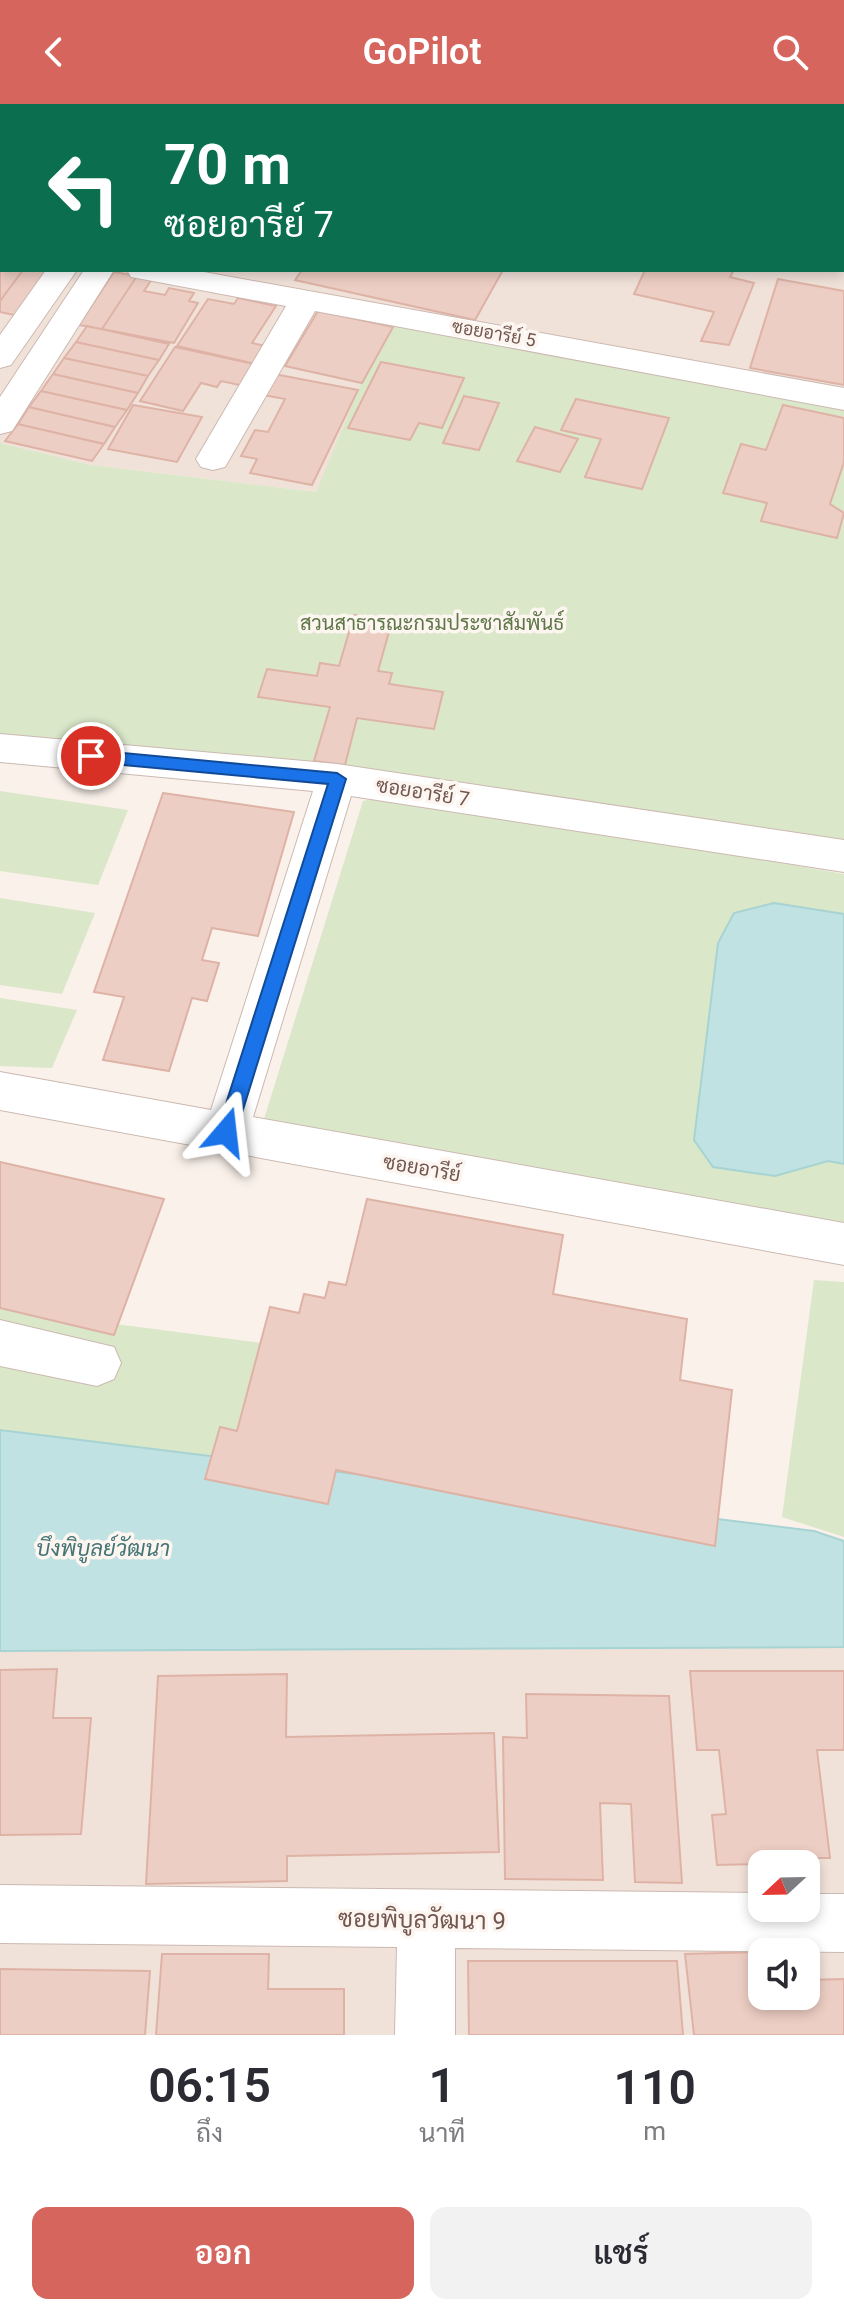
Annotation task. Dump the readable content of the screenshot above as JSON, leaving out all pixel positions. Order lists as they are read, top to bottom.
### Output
{
  "streets": {
    "street": [
      "ซอยอารีย์ 5",
      "ซอยอารีย์ 7",
      "ซอยอารีย์",
      "ซอยพิบูลวัฒนา 9"
    ]
  },
  "water": ["บึงพิบูลย์วัฒนา"],
  "parks": ["สวนสาธารณะกรมประชาสัมพันธ์"],
  "north": "left",
  "page": {
    "header": "GoPilot",
    "turn": ["70 m", "ซอยอารีย์ 7"],
    "eta": [
      "06:15",
      "ถึง",
      "1",
      "นาที",
      "110",
      "m"
    ],
    "buttons": ["ออก", "แชร์"]
  }
}
